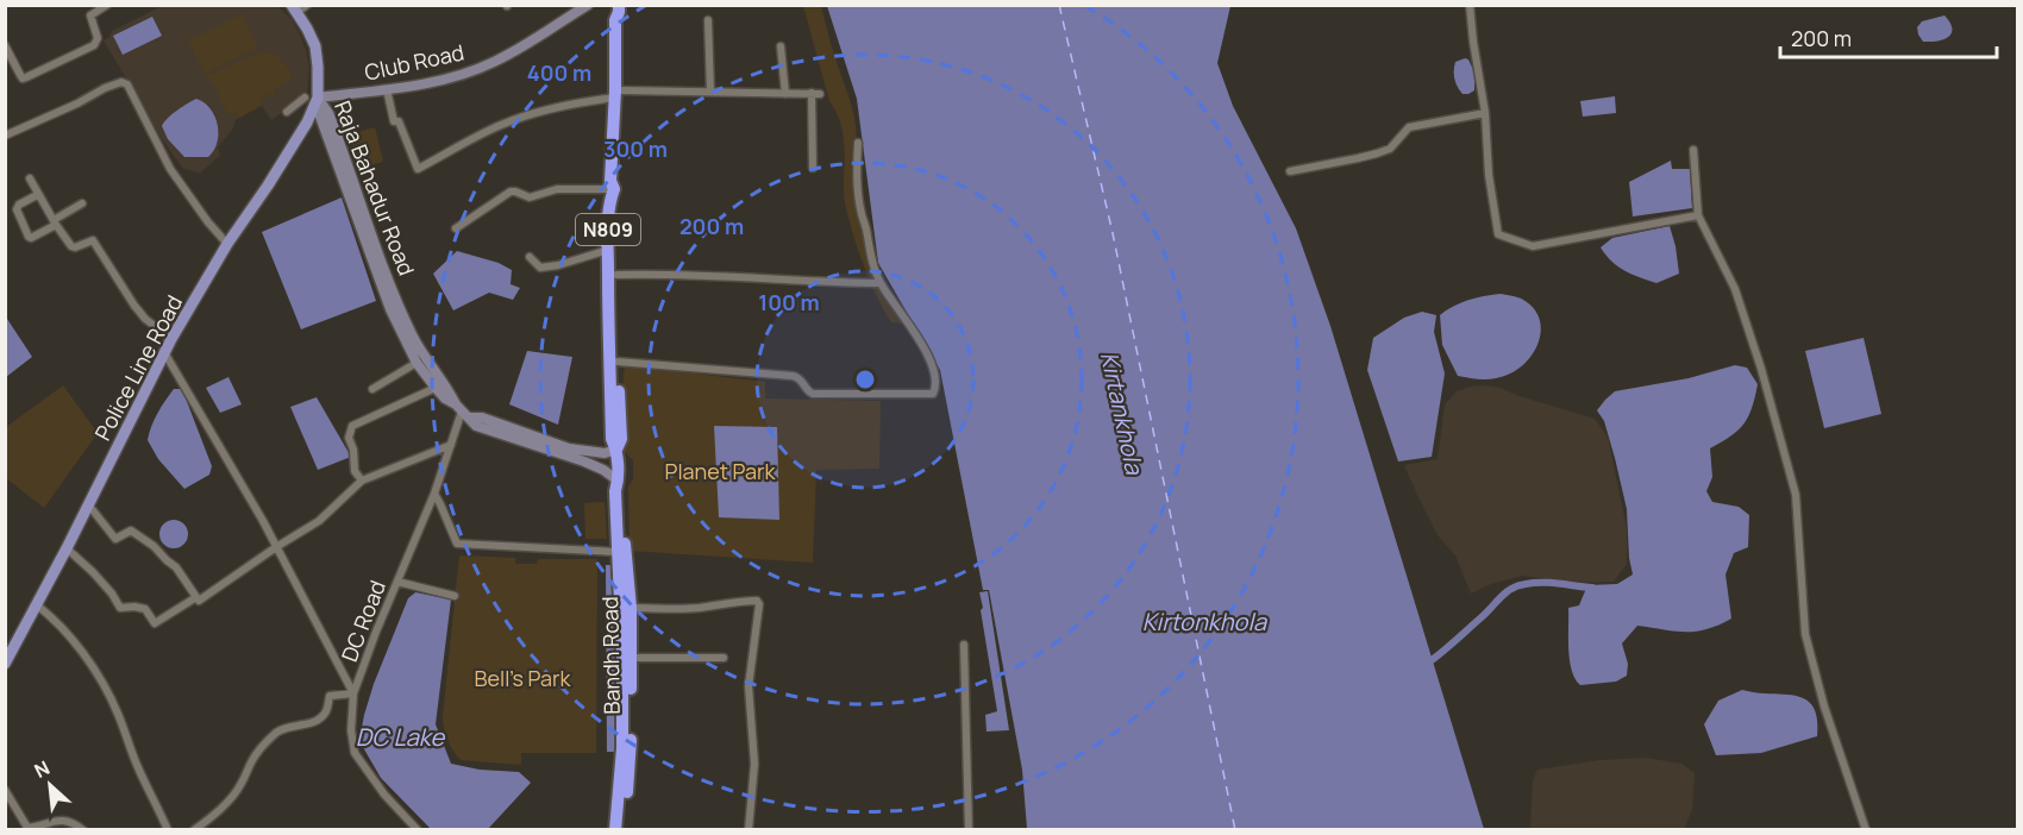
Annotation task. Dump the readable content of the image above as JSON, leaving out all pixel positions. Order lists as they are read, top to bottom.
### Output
{
  "streets": {
    "highway": ["N809", "Bandh Road"],
    "main road": ["Club Road", "Raja Bahadur Road", "Police Line Road"],
    "street": ["DC Road"]
  },
  "crossings": [
    ["Club Road", "Raja Bahadur Road"],
    ["Club Road", "Police Line Road"],
    ["Raja Bahadur Road", "Police Line Road"],
    ["Raja Bahadur Road", "DC Road"],
    ["Raja Bahadur Road", "Bandh Road"]
  ],
  "water": ["Kirtankhola", "Kirtonkhola", "DC Lake"],
  "parks": ["Planet Park", "Bell's Park"],
  "scale_bar": "200 m",
  "north": "top left",
  "rings": [
    "400 m",
    "300 m",
    "200 m",
    "100 m"
  ]
}
